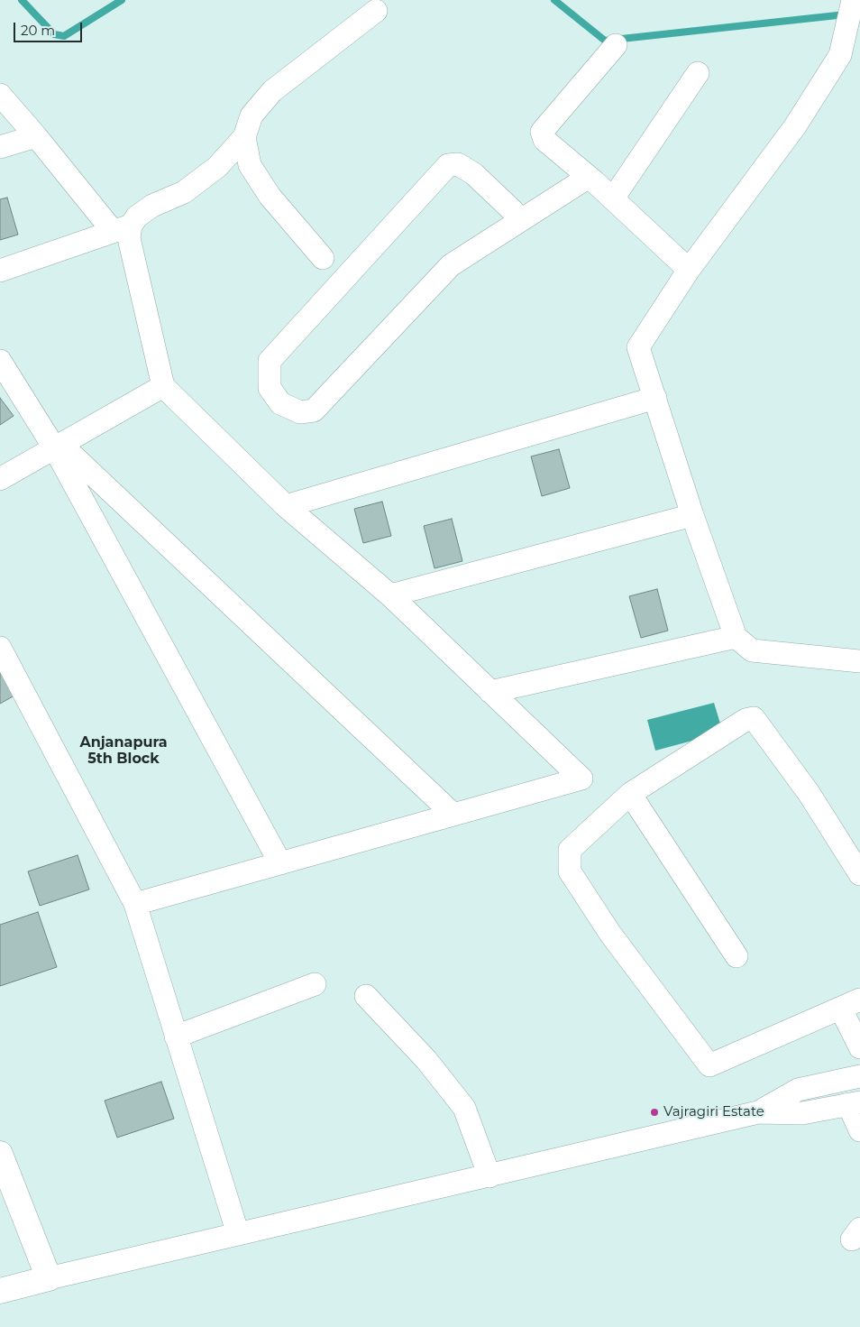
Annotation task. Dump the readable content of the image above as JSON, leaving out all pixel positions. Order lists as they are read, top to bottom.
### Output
{
  "districts": ["Anjanapura 5th Block"],
  "places": ["Vajragiri Estate"],
  "scale_bar": "20 m"
}
